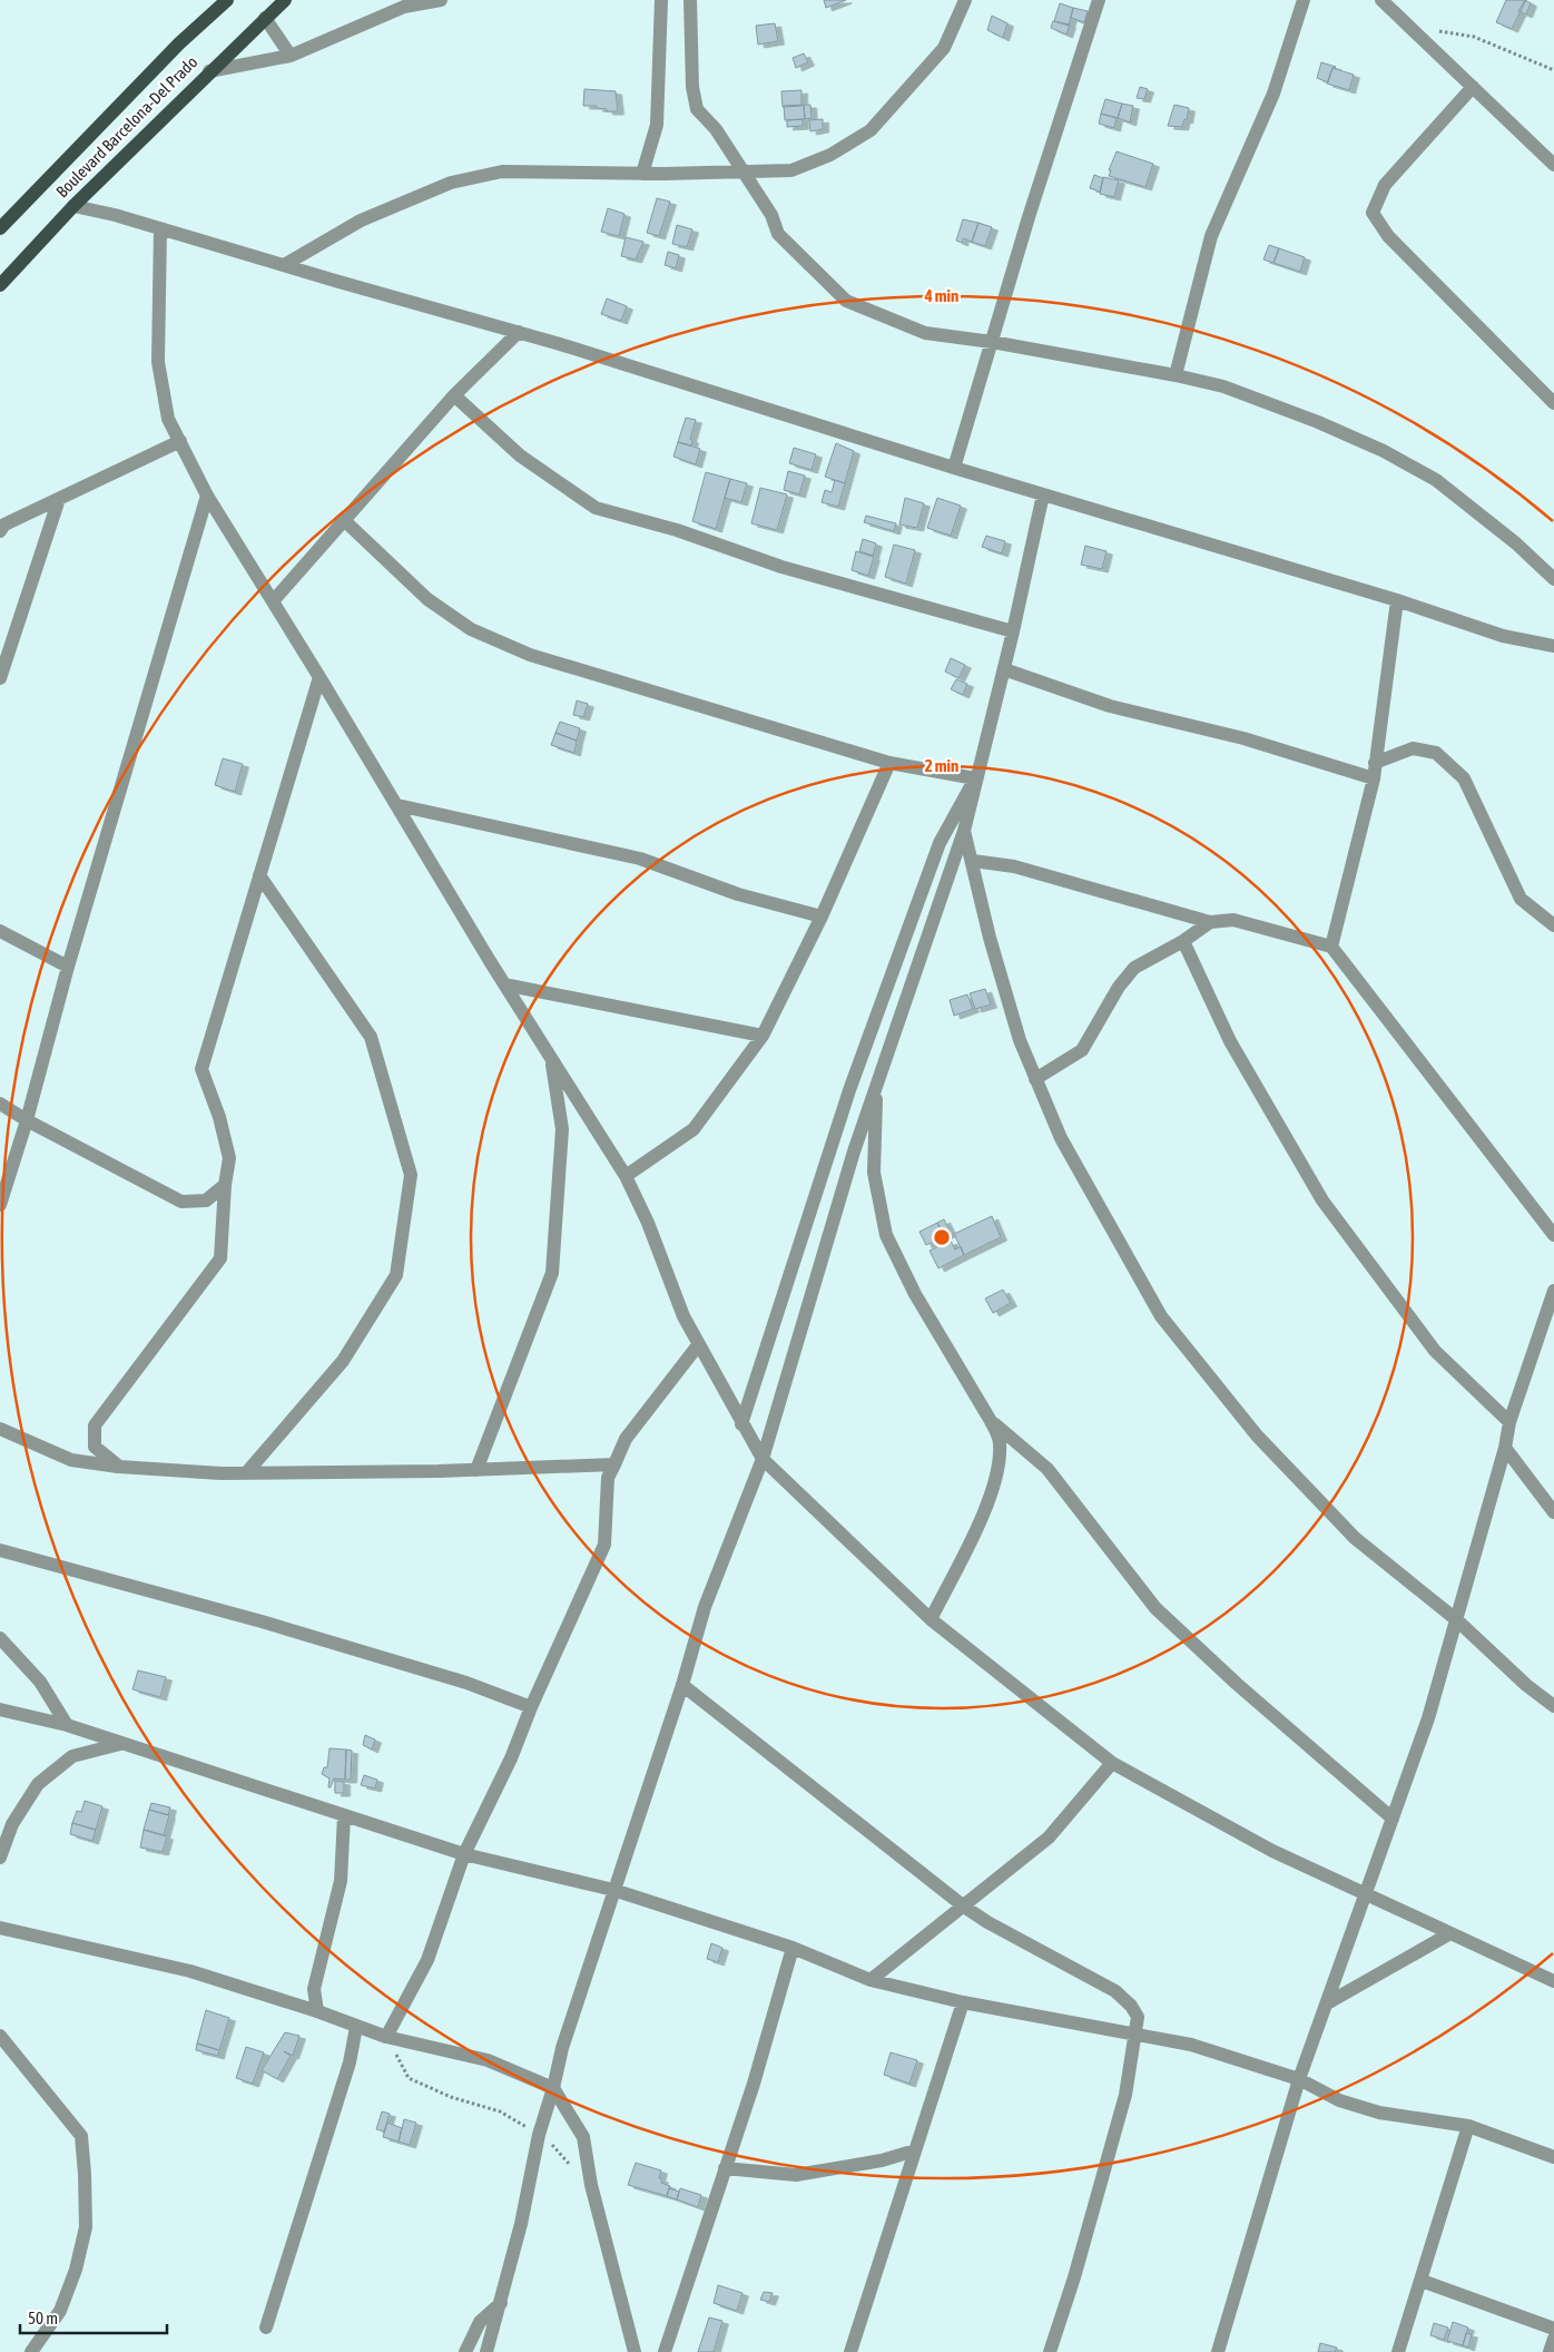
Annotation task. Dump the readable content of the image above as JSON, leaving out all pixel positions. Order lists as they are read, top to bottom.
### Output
{
  "streets": {
    "main road": ["Boulevard Barcelona-Del Prado"]
  },
  "scale_bar": "50 m",
  "rings": ["4 min", "2 min"]
}
